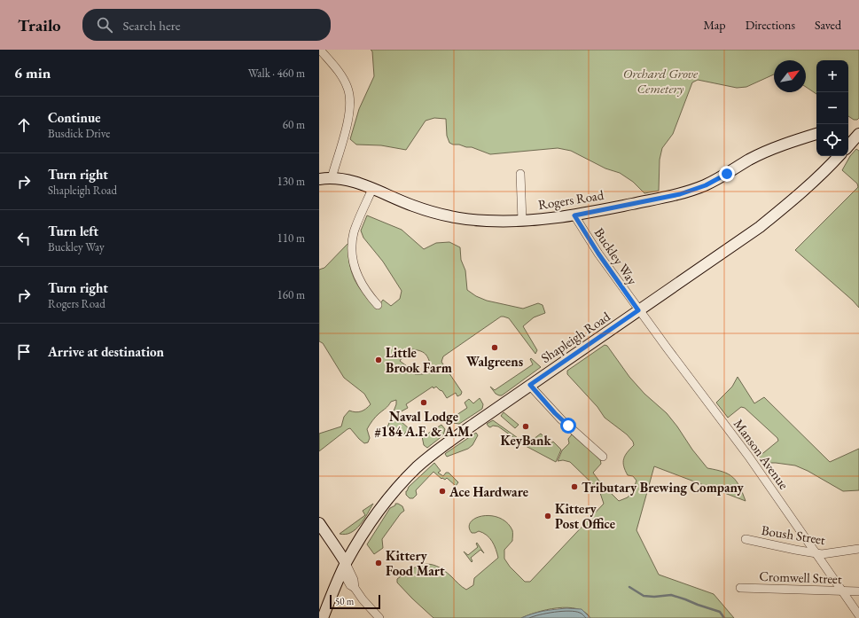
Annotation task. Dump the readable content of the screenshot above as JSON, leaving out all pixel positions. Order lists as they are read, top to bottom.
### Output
{
  "streets": {
    "main road": ["Rogers Road", "Shapleigh Road"],
    "street": [
      "Buckley Way",
      "Manson Avenue",
      "Boush Street",
      "Cromwell Street"
    ]
  },
  "crossings": [
    ["Rogers Road", "Buckley Way"],
    ["Buckley Way", "Shapleigh Road"],
    ["Buckley Way", "Manson Avenue"],
    ["Shapleigh Road", "Manson Avenue"],
    ["Manson Avenue", "Boush Street"],
    ["Manson Avenue", "Cromwell Street"]
  ],
  "parks": ["Orchard Grove Cemetery"],
  "places": [
    "Walgreens",
    "Little Brook Farm",
    "Naval Lodge #184 A.F. & A.M.",
    "KeyBank",
    "Tributary Brewing Company",
    "Ace Hardware",
    "Kittery Post Office",
    "Kittery Food Mart"
  ],
  "scale_bar": "50 m",
  "north": "top right",
  "page": {
    "header": "Trailo",
    "search": "Search here",
    "nav": ["Map", "Directions", "Saved"],
    "heading": ["6 min", "Walk · 460 m"],
    "map_buttons": ["+", "−"],
    "list": [
      ["Continue", "Busdick Drive", "60 m"],
      ["Turn right", "Shapleigh Road", "130 m"],
      ["Turn left", "Buckley Way", "110 m"],
      ["Turn right", "Rogers Road", "160 m"],
      "Arrive at destination"
    ],
    "scale": "50 m"
  }
}
